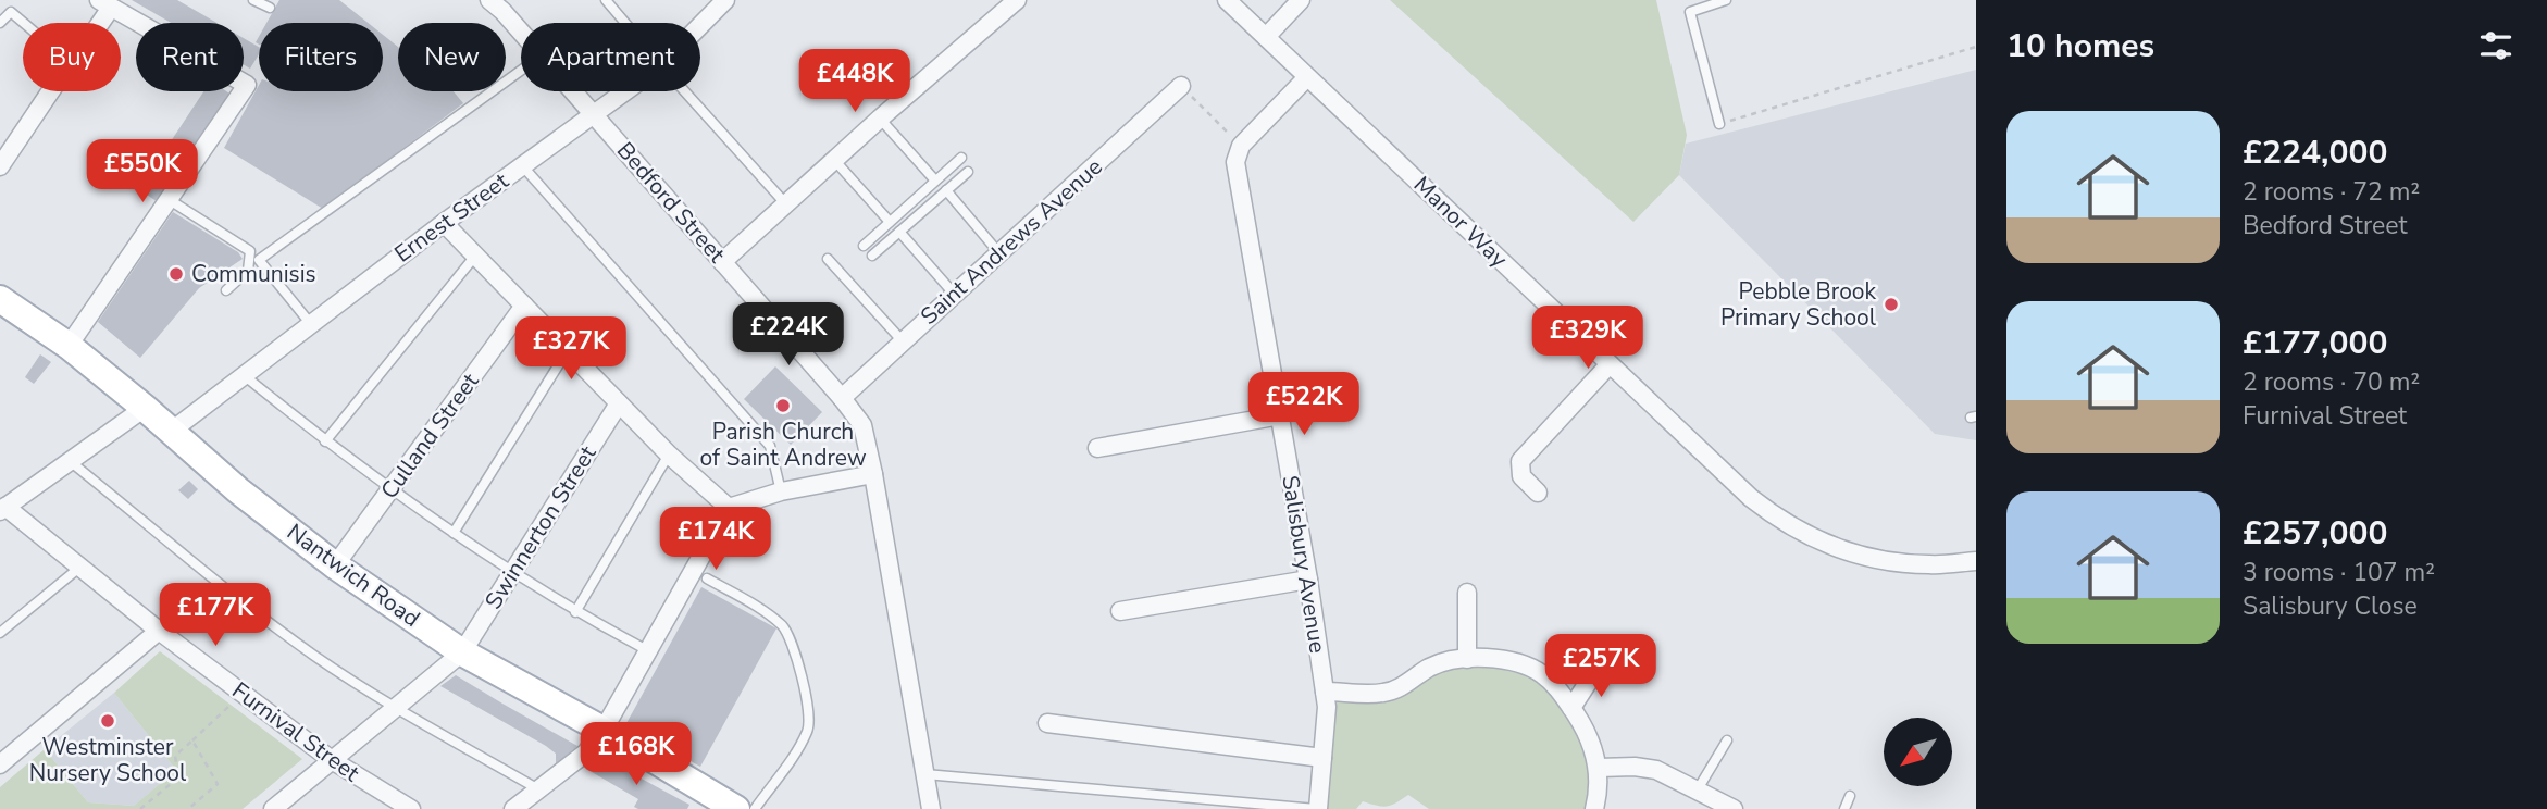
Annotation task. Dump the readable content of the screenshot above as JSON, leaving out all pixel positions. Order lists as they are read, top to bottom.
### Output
{
  "streets": {
    "main road": ["Nantwich Road"],
    "street": [
      "Bedford Street",
      "Ernest Street",
      "Manor Way",
      "Saint Andrews Avenue",
      "Culland Street",
      "Swinnerton Street",
      "Salisbury Avenue",
      "Furnival Street"
    ]
  },
  "crossings": [
    ["Bedford Street", "Ernest Street"],
    ["Bedford Street", "Saint Andrews Avenue"],
    ["Ernest Street", "Nantwich Road"],
    ["Culland Street", "Nantwich Road"],
    ["Swinnerton Street", "Nantwich Road"],
    ["Swinnerton Street", "Furnival Street"]
  ],
  "places": [
    "Communisis",
    "Pebble Brook Primary School",
    "Parish Church of Saint Andrew",
    "Westminster Nursery School"
  ],
  "north": "bottom left",
  "page": {
    "heading": "10 homes",
    "chip": [
      "Buy",
      "Rent",
      "Filters",
      "New",
      "Apartment"
    ],
    "price": [
      "£448K",
      "£550K",
      "£224K",
      "£329K",
      "£327K",
      "£522K",
      "£174K",
      "£177K",
      "£257K",
      "£168K"
    ],
    "list": [
      {
        "name": "£224,000",
        "note": "2 rooms · 72 m² · Bedford Street"
      },
      {
        "name": "£177,000",
        "note": "2 rooms · 70 m² · Furnival Street"
      },
      {
        "name": "£257,000",
        "note": "3 rooms · 107 m² · Salisbury Close"
      }
    ]
  }
}
